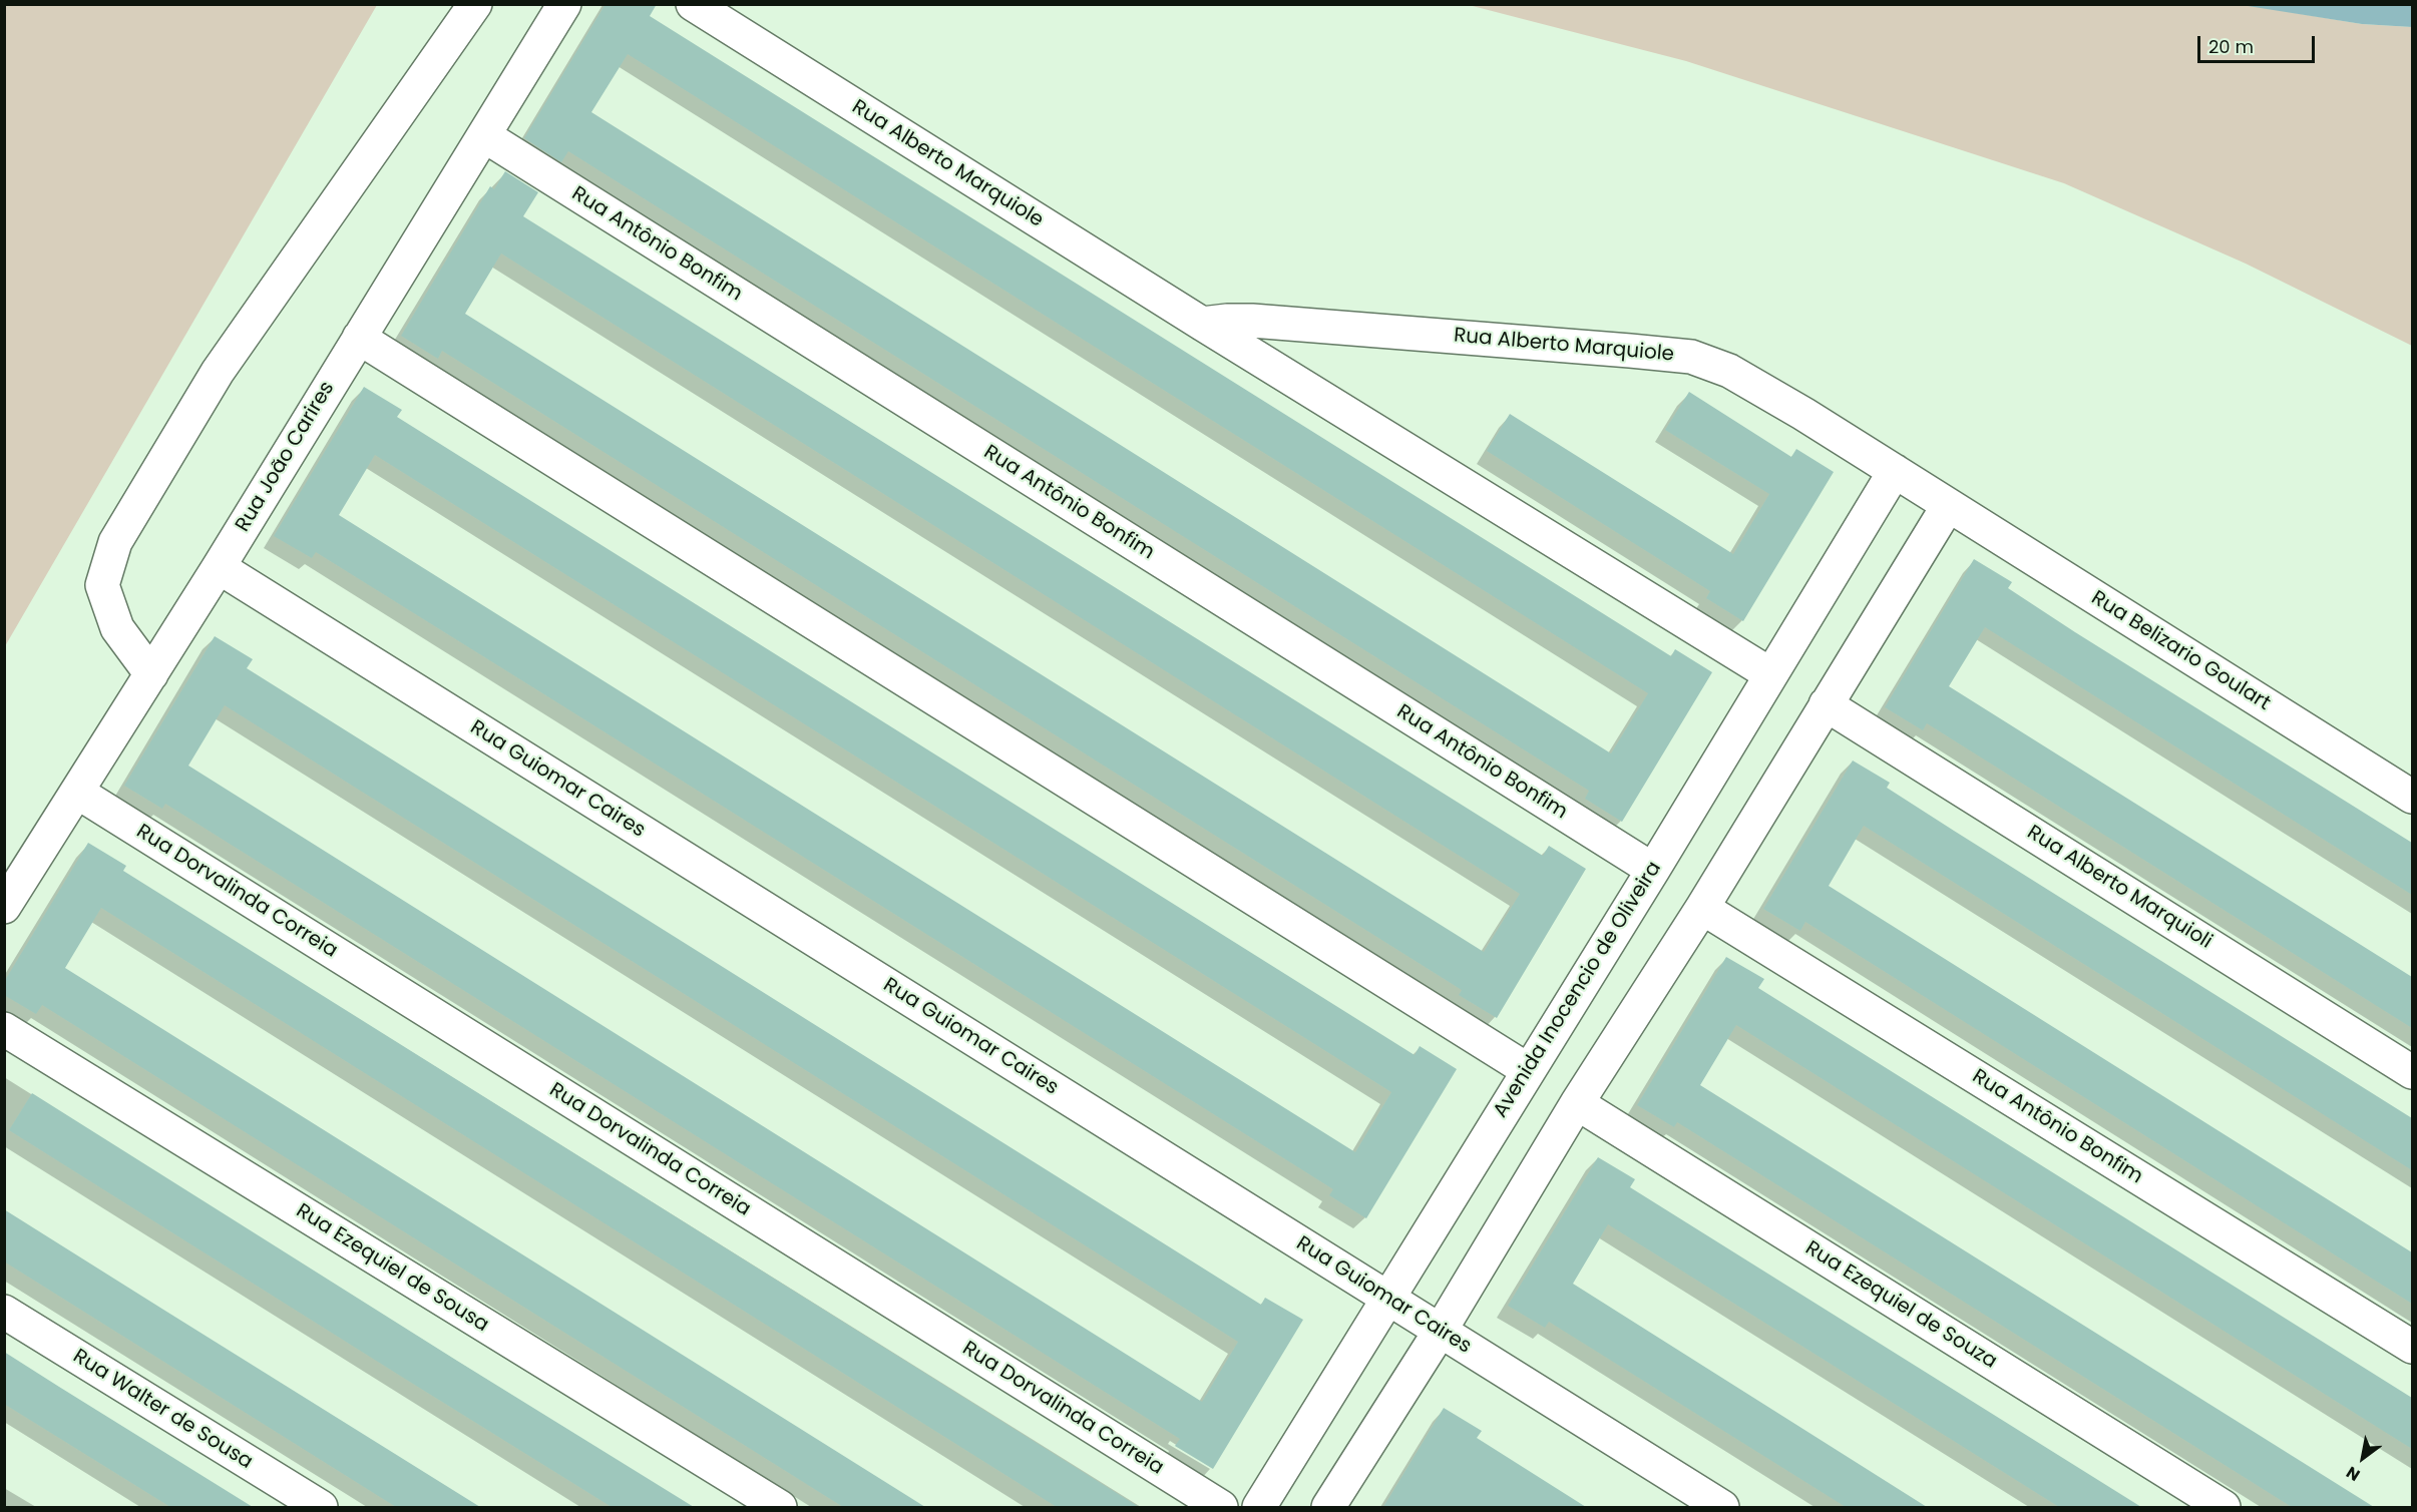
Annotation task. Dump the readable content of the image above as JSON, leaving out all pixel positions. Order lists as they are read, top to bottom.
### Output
{
  "streets": {
    "street": [
      "Rua Alberto Marquiole",
      "Rua Antônio Bonfim",
      "Rua João Carires",
      "Rua Belizario Goulart",
      "Rua Guiomar Caires",
      "Rua Alberto Marquioli",
      "Rua Dorvalinda Correia",
      "Avenida Inocencio de Oliveira",
      "Rua Ezequiel de Sousa",
      "Rua Ezequiel de Souza",
      "Rua Walter de Sousa"
    ]
  },
  "crossings": [
    ["Rua Alberto Marquiole", "Rua Belizario Goulart"],
    ["Rua Alberto Marquiole", "Avenida Inocencio de Oliveira"],
    ["Rua Antônio Bonfim", "Rua João Carires"],
    ["Rua Antônio Bonfim", "Avenida Inocencio de Oliveira"],
    ["Rua João Carires", "Rua Guiomar Caires"],
    ["Rua João Carires", "Rua Dorvalinda Correia"],
    ["Rua Guiomar Caires", "Avenida Inocencio de Oliveira"]
  ],
  "scale_bar": "20 m",
  "north": "bottom left"
}
